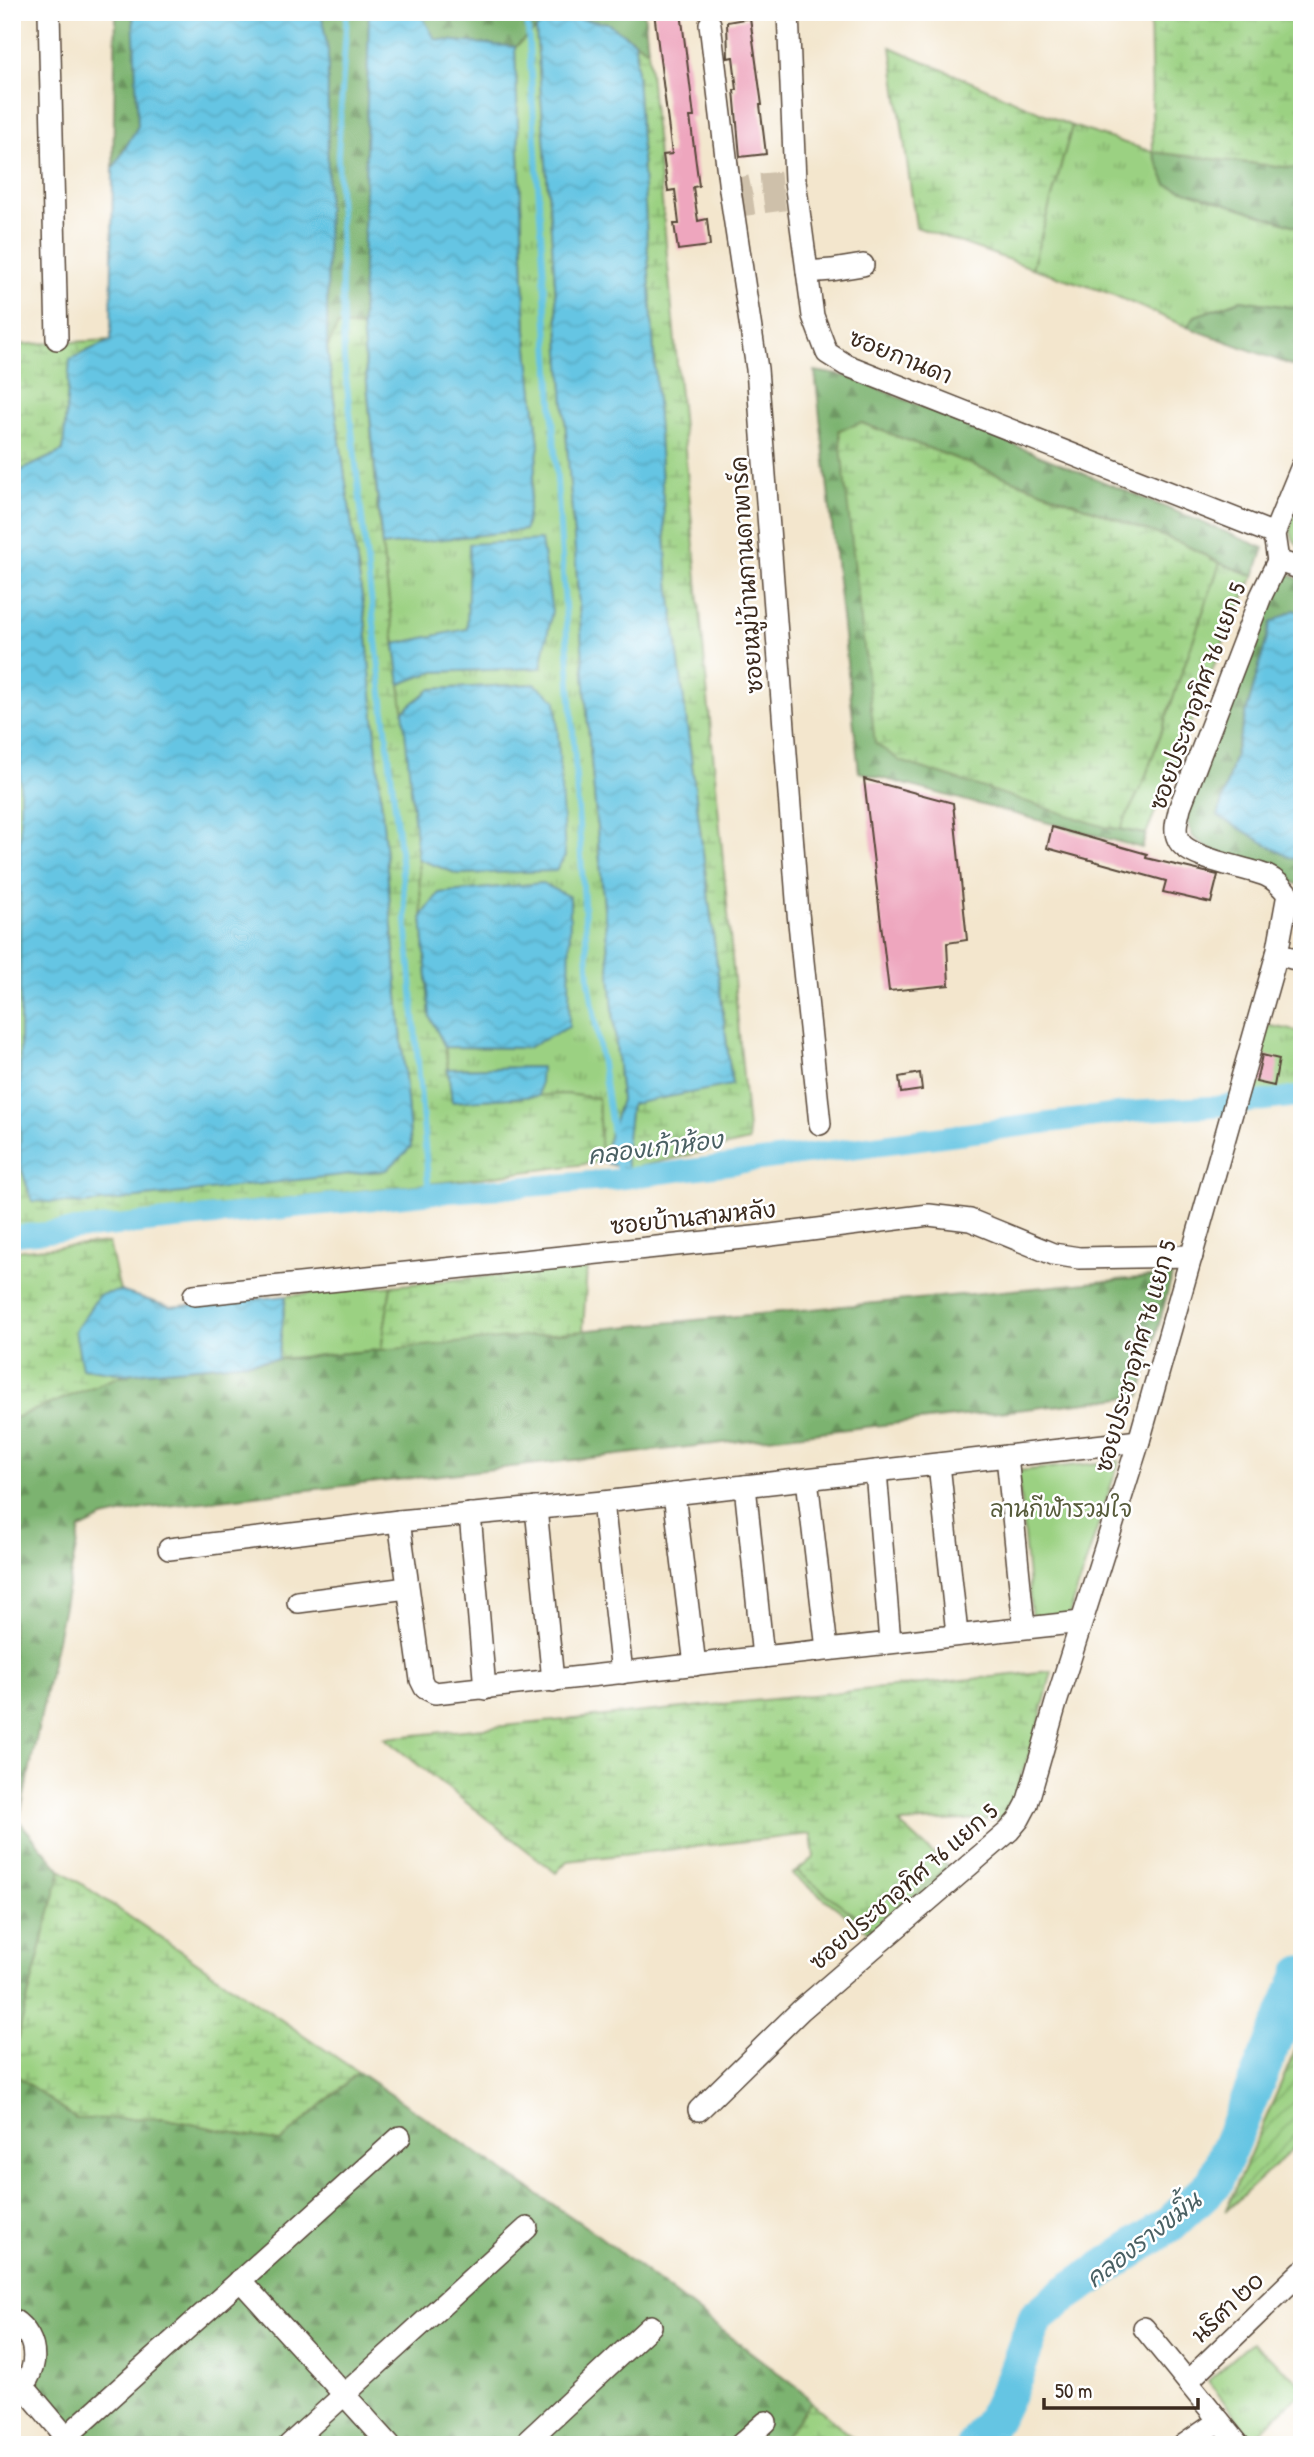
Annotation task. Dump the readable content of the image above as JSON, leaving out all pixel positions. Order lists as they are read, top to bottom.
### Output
{
  "streets": {
    "street": [
      "ซอยกานดา",
      "ซอยหมู่บ้านกานดาพาร์ค",
      "ซอยประชาอุทิศ 76 แยก 5",
      "ซอยบ้านสามหลัง",
      "นริศา ๒๐"
    ]
  },
  "crossings": [
    ["ซอยประชาอุทิศ 76 แยก 5", "ซอยบ้านสามหลัง"]
  ],
  "water": ["คลองเก้าห้อง", "คลองรางขมิ้น"],
  "parks": ["ลานกีฬารวมใจ"],
  "scale_bar": "50 m"
}
